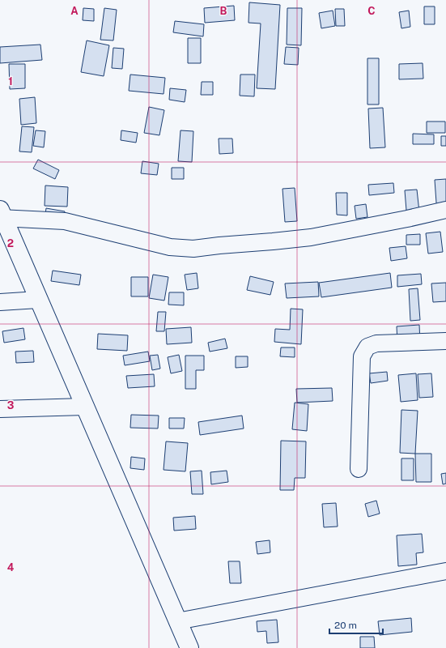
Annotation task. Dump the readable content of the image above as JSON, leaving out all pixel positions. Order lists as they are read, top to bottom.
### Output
{
  "scale_bar": "20 m",
  "grid": {
    "columns": ["A", "B", "C"],
    "rows": [
      "1",
      "2",
      "3",
      "4"
    ]
  }
}
